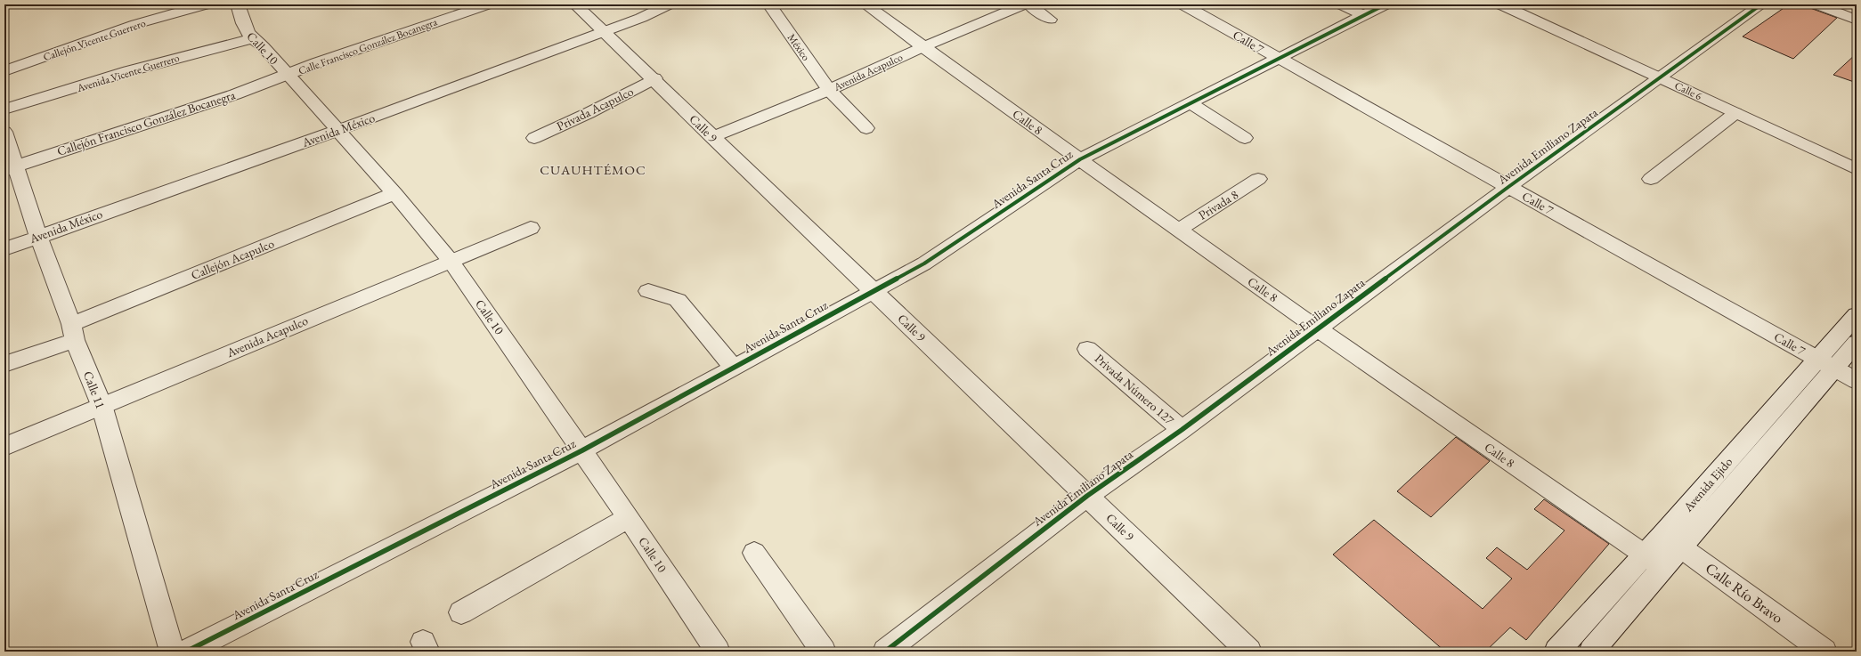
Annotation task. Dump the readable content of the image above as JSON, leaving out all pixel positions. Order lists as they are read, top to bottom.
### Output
{
  "streets": {
    "street": [
      "Callejón Vicente Guerrero",
      "Calle 7",
      "Calle Francisco González Bocanegra",
      "México",
      "Calle 10",
      "Avenida Acapulco",
      "Avenida Vicente Guerrero",
      "Calle 6",
      "Privada Acapulco",
      "Calle 8",
      "Callejón Francisco González Bocanegra",
      "Calle 9",
      "Avenida México",
      "Avenida Emiliano Zapata",
      "Avenida Santa Cruz",
      "Privada 8",
      "Callejón Acapulco",
      "Privada Número 127",
      "Calle 11",
      "Avenida Ejido",
      "Calle Río Bravo"
    ]
  },
  "crossings": [
    ["Calle 7", "Avenida Emiliano Zapata"],
    ["Calle 7", "Avenida Santa Cruz"],
    ["Calle 7", "Avenida Ejido"],
    ["Calle Francisco González Bocanegra", "Calle 10"],
    ["Calle Francisco González Bocanegra", "Callejón Francisco González Bocanegra"],
    ["México", "Avenida Acapulco"],
    ["Calle 10", "Avenida Acapulco"],
    ["Calle 10", "Avenida Vicente Guerrero"],
    ["Calle 10", "Callejón Francisco González Bocanegra"],
    ["Calle 10", "Avenida México"],
    ["Calle 10", "Avenida Santa Cruz"],
    ["Calle 10", "Callejón Acapulco"],
    ["Avenida Acapulco", "Calle 8"],
    ["Avenida Acapulco", "Calle 9"],
    ["Avenida Acapulco", "Calle 11"],
    ["Calle 6", "Avenida Emiliano Zapata"],
    ["Privada Acapulco", "Calle 9"],
    ["Calle 8", "Avenida Emiliano Zapata"],
    ["Calle 8", "Avenida Santa Cruz"],
    ["Calle 8", "Privada 8"],
    ["Calle 8", "Avenida Ejido"],
    ["Callejón Francisco González Bocanegra", "Calle 11"],
    ["Calle 9", "Avenida México"],
    ["Calle 9", "Avenida Emiliano Zapata"],
    ["Calle 9", "Avenida Santa Cruz"],
    ["Avenida México", "Calle 11"],
    ["Avenida Emiliano Zapata", "Privada Número 127"],
    ["Callejón Acapulco", "Calle 11"],
    ["Avenida Ejido", "Calle Río Bravo"]
  ],
  "districts": ["CUAUHTÉMOC"]
}
